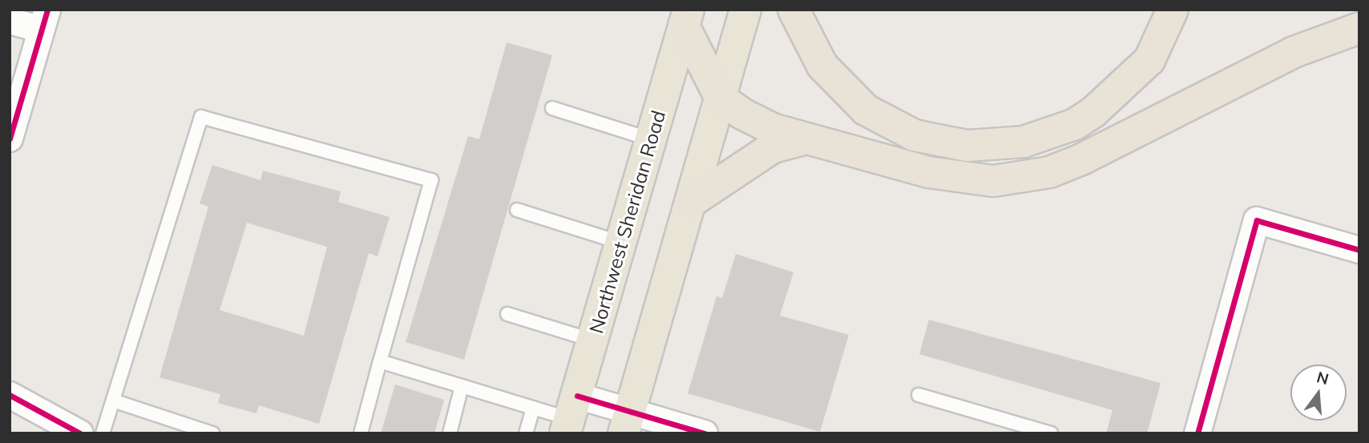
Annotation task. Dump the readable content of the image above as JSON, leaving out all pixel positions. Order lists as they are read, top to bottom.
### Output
{
  "streets": {
    "main road": ["Northwest Sheridan Road"]
  },
  "north": "top"
}
